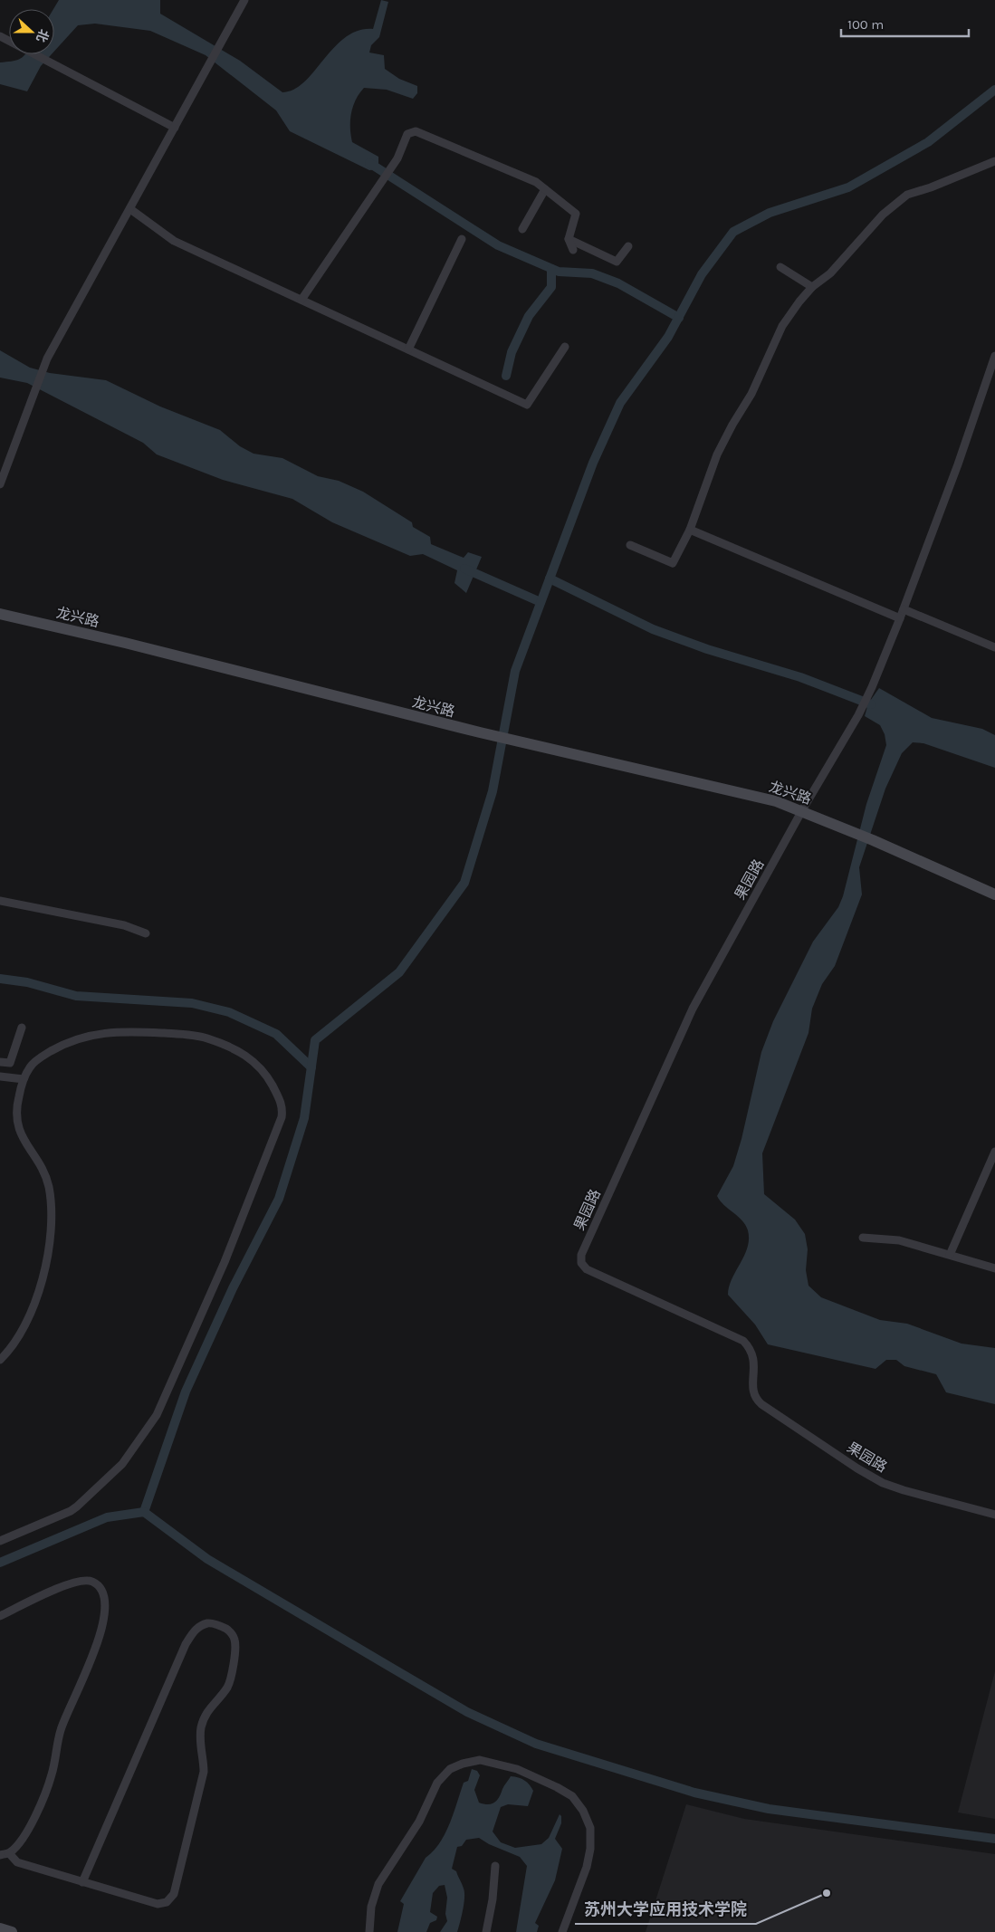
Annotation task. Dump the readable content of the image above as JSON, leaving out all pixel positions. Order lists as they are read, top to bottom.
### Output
{
  "streets": {
    "street": ["龙兴路", "果园路"]
  },
  "crossings": [
    ["龙兴路", "果园路"]
  ],
  "places": ["苏州大学应用技术学院"],
  "scale_bar": "100 m",
  "north": "right"
}
